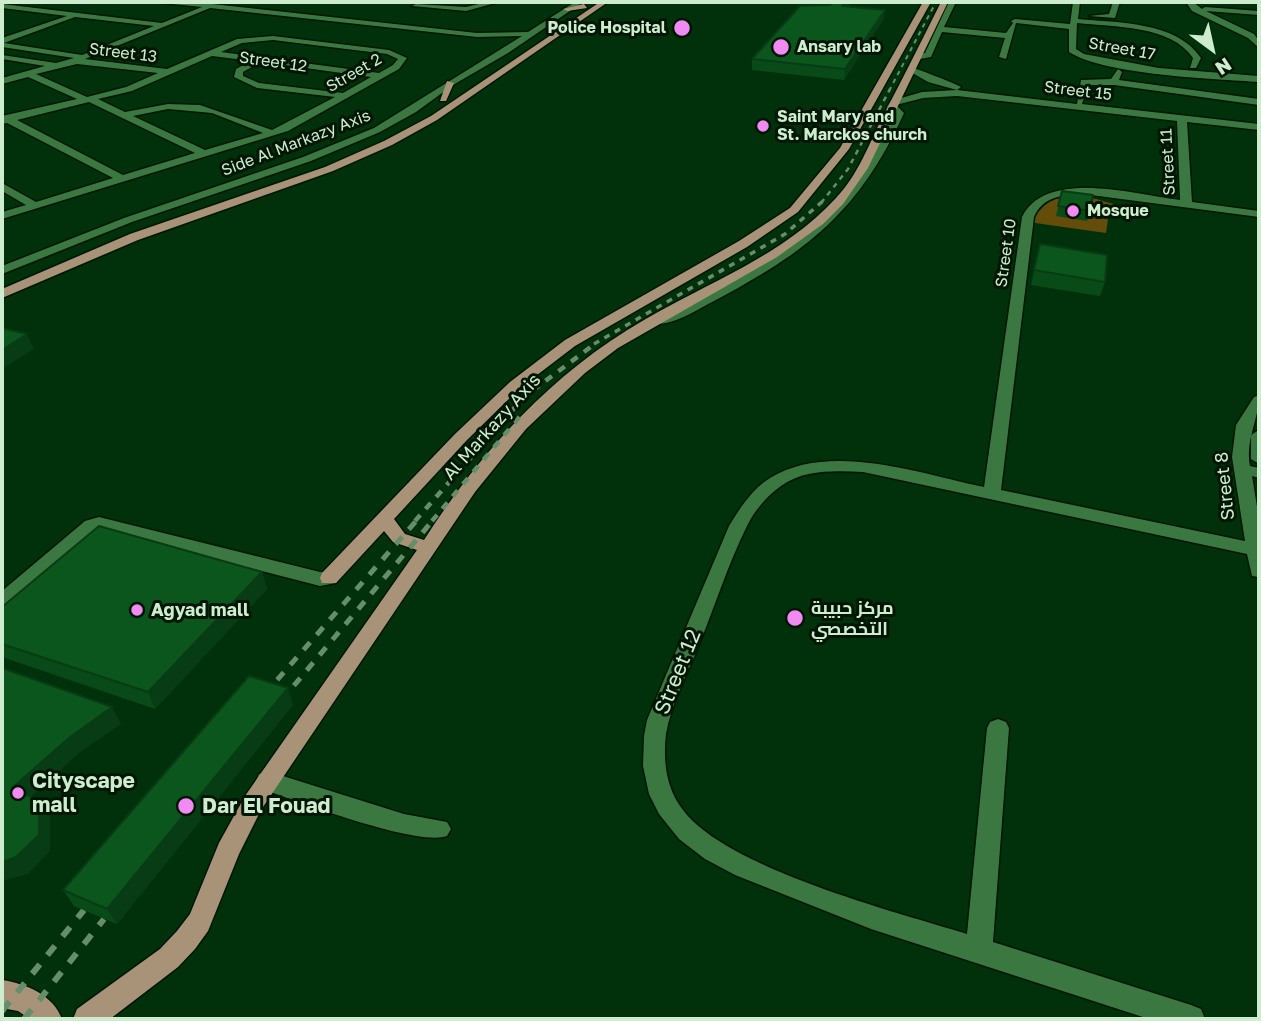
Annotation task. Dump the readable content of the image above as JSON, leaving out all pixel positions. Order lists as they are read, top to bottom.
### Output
{
  "streets": {
    "main road": ["Al Markazy Axis"],
    "street": [
      "Street 17",
      "Street 13",
      "Street 12",
      "Street 2",
      "Street 15",
      "Side Al Markazy Axis",
      "Street 11",
      "Street 10",
      "Street 8"
    ]
  },
  "crossings": [
    ["Street 13", "Street 2"],
    ["Street 12", "Street 2"],
    ["Street 12", "Street 10"],
    ["Street 12", "Street 8"],
    ["Street 15", "Street 11"],
    ["Street 15", "Al Markazy Axis"],
    ["Street 11", "Street 10"]
  ],
  "places": [
    "Police Hospital",
    "Ansary lab",
    "Saint Mary and St. Marckos church",
    "Mosque",
    "Agyad mall",
    "مركز حبيبة التخصصي",
    "Cityscape mall",
    "Dar El Fouad"
  ],
  "north": "bottom right"
}
